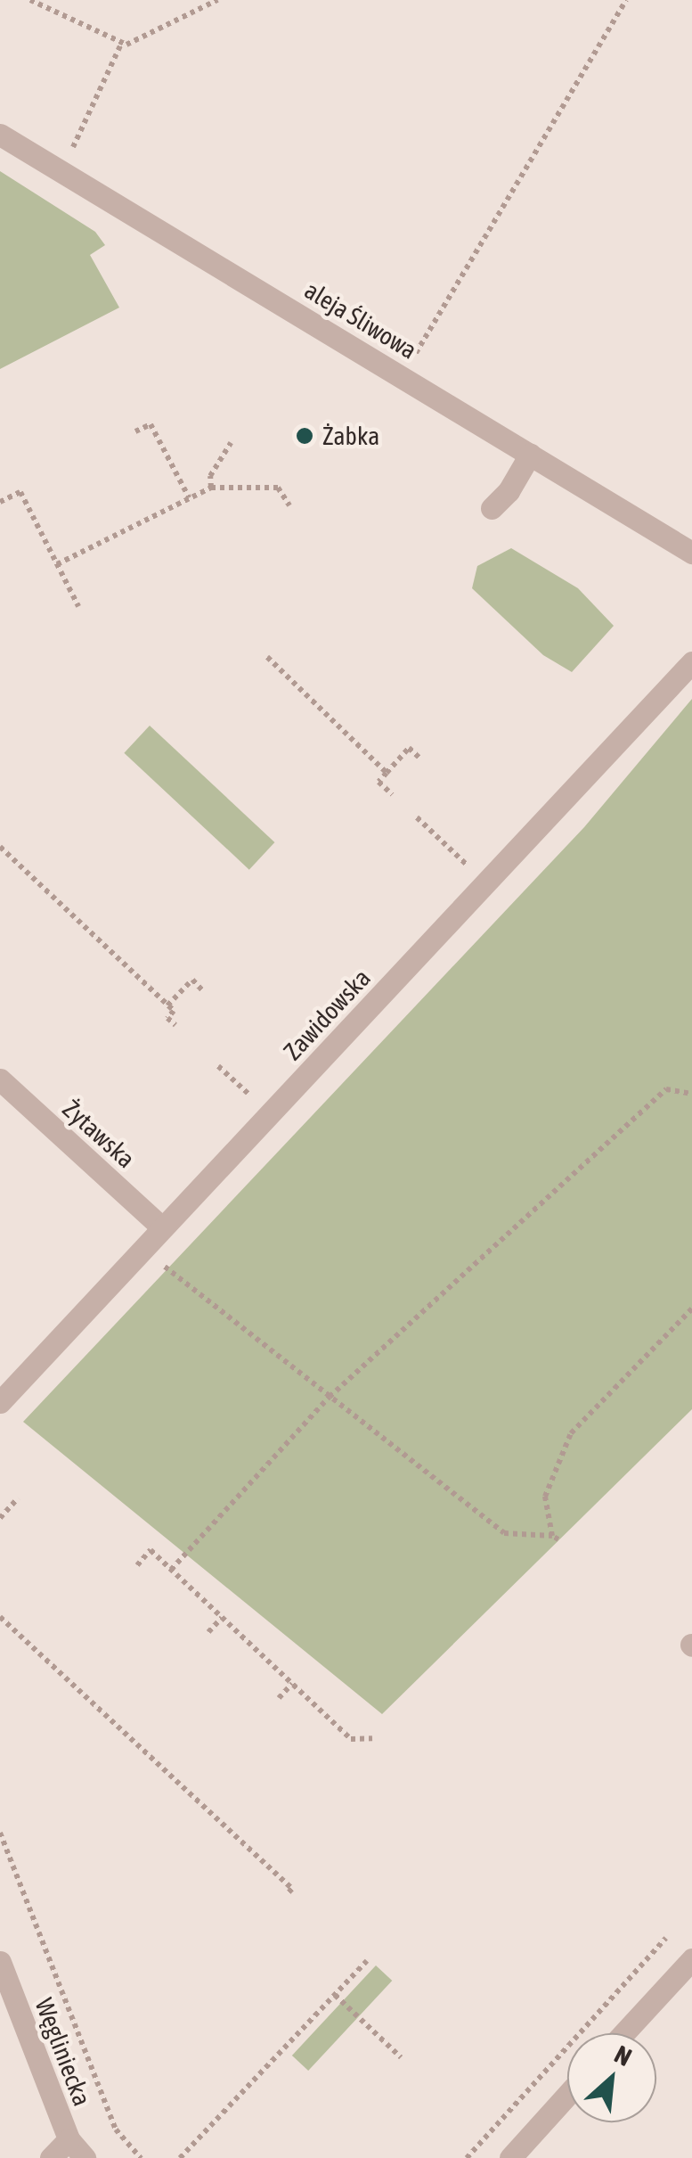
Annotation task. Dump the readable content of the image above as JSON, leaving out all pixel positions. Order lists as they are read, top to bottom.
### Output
{
  "streets": {
    "street": [
      "aleja Śliwowa",
      "Zawidowska",
      "Żytawska",
      "Węgliniecka"
    ]
  },
  "crossings": [
    ["Zawidowska", "Żytawska"]
  ],
  "places": ["Żabka"],
  "north": "top right"
}
